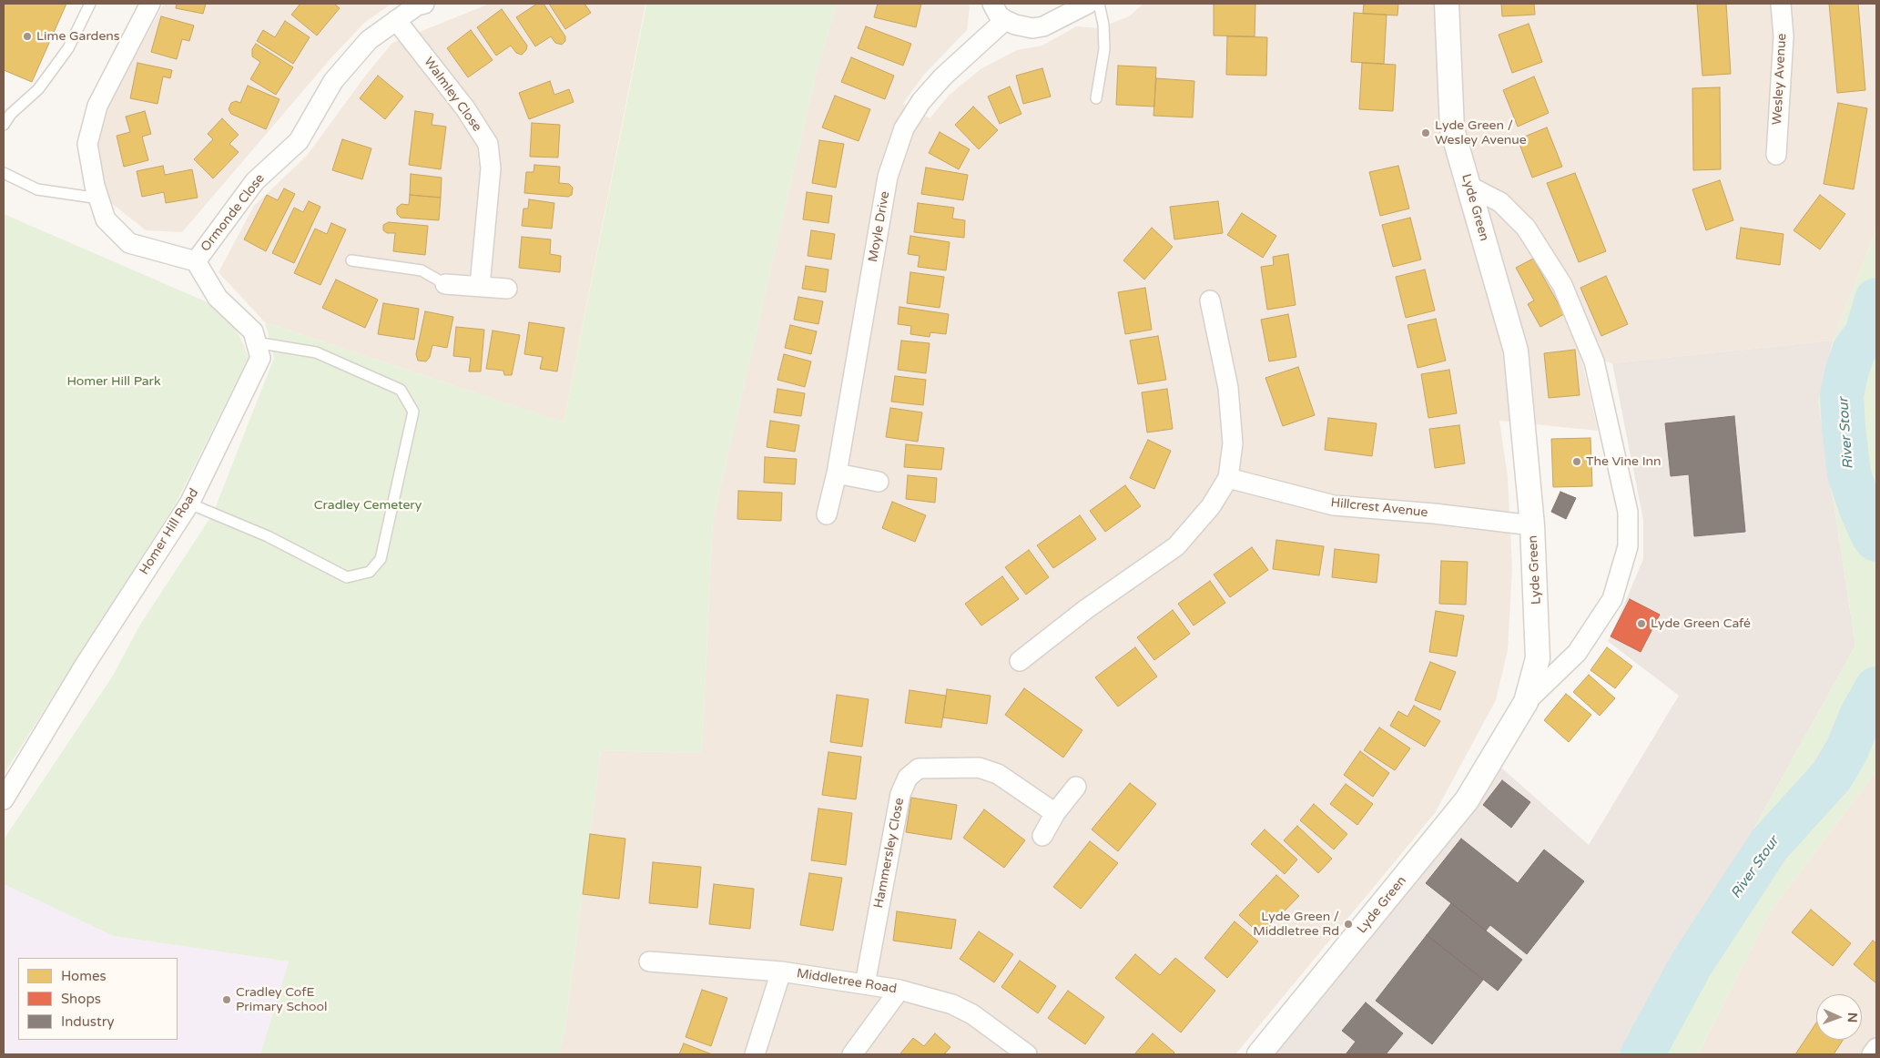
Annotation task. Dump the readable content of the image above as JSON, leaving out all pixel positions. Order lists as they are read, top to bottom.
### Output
{
  "streets": {
    "street": [
      "Wesley Avenue",
      "Walmley Close",
      "Lyde Green",
      "Ormonde Close",
      "Moyle Drive",
      "Hillcrest Avenue",
      "Homer Hill Road",
      "Hammersley Close",
      "Middletree Road"
    ]
  },
  "crossings": [
    ["Walmley Close", "Ormonde Close"],
    ["Lyde Green", "Hillcrest Avenue"],
    ["Ormonde Close", "Homer Hill Road"],
    ["Hammersley Close", "Middletree Road"]
  ],
  "water": ["River Stour"],
  "parks": ["Homer Hill Park", "Cradley Cemetery"],
  "places": [
    "Lime Gardens",
    "Lyde Green / Wesley Avenue",
    "The Vine Inn",
    "Lyde Green Café",
    "Lyde Green / Middletree Rd",
    "Cradley CofE Primary School"
  ],
  "legend": ["Homes", "Shops", "Industry"],
  "north": "right"
}
